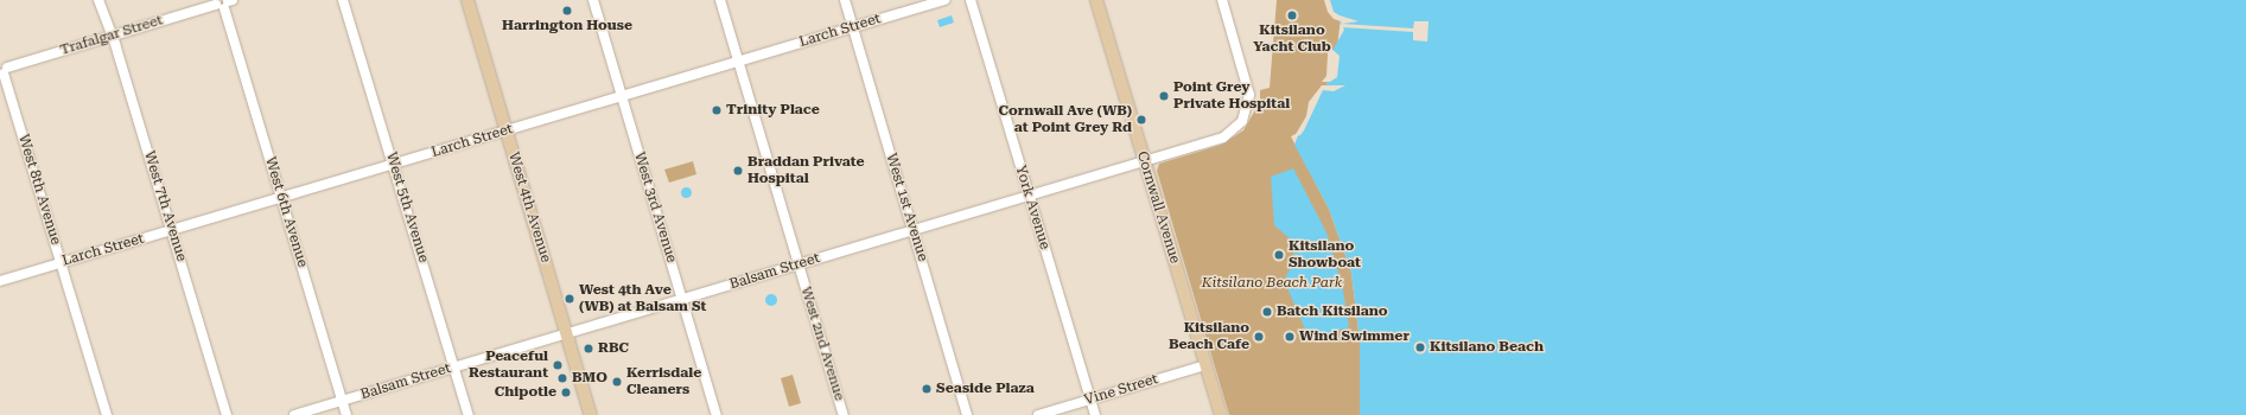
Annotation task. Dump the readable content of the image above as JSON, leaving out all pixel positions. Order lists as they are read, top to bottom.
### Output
{
  "streets": {
    "main road": ["West 4th Avenue", "Cornwall Avenue"],
    "street": [
      "Larch Street",
      "Trafalgar Street",
      "West 8th Avenue",
      "West 7th Avenue",
      "West 5th Avenue",
      "West 3rd Avenue",
      "West 1st Avenue",
      "York Avenue",
      "West 6th Avenue",
      "Balsam Street",
      "West 2nd Avenue",
      "Vine Street"
    ]
  },
  "crossings": [
    ["Larch Street", "West 8th Avenue"],
    ["Larch Street", "West 7th Avenue"],
    ["Larch Street", "West 5th Avenue"],
    ["Larch Street", "West 4th Avenue"],
    ["Larch Street", "West 3rd Avenue"],
    ["Larch Street", "West 1st Avenue"],
    ["Larch Street", "West 6th Avenue"],
    ["Larch Street", "West 2nd Avenue"],
    ["Trafalgar Street", "West 8th Avenue"],
    ["Trafalgar Street", "West 7th Avenue"],
    ["Trafalgar Street", "West 6th Avenue"],
    ["West 5th Avenue", "Balsam Street"],
    ["West 4th Avenue", "Balsam Street"],
    ["West 3rd Avenue", "Balsam Street"],
    ["West 1st Avenue", "Balsam Street"],
    ["York Avenue", "Balsam Street"],
    ["York Avenue", "Vine Street"],
    ["Cornwall Avenue", "Balsam Street"],
    ["Cornwall Avenue", "Vine Street"],
    ["West 6th Avenue", "Balsam Street"],
    ["Balsam Street", "West 2nd Avenue"]
  ],
  "parks": ["Kitsilano Beach Park"],
  "places": [
    "Harrington House",
    "Kitsilano Yacht Club",
    "Point Grey Private Hospital",
    "Trinity Place",
    "Cornwall Ave (WB) at Point Grey Rd",
    "Braddan Private Hospital",
    "Kitsilano Showboat",
    "West 4th Ave (WB) at Balsam St",
    "Batch Kitsilano",
    "Kitsilano Beach Cafe",
    "Wind Swimmer",
    "Kitsilano Beach",
    "RBC",
    "Peaceful Restaurant",
    "BMO",
    "Kerrisdale Cleaners",
    "Seaside Plaza",
    "Chipotle"
  ]
}
